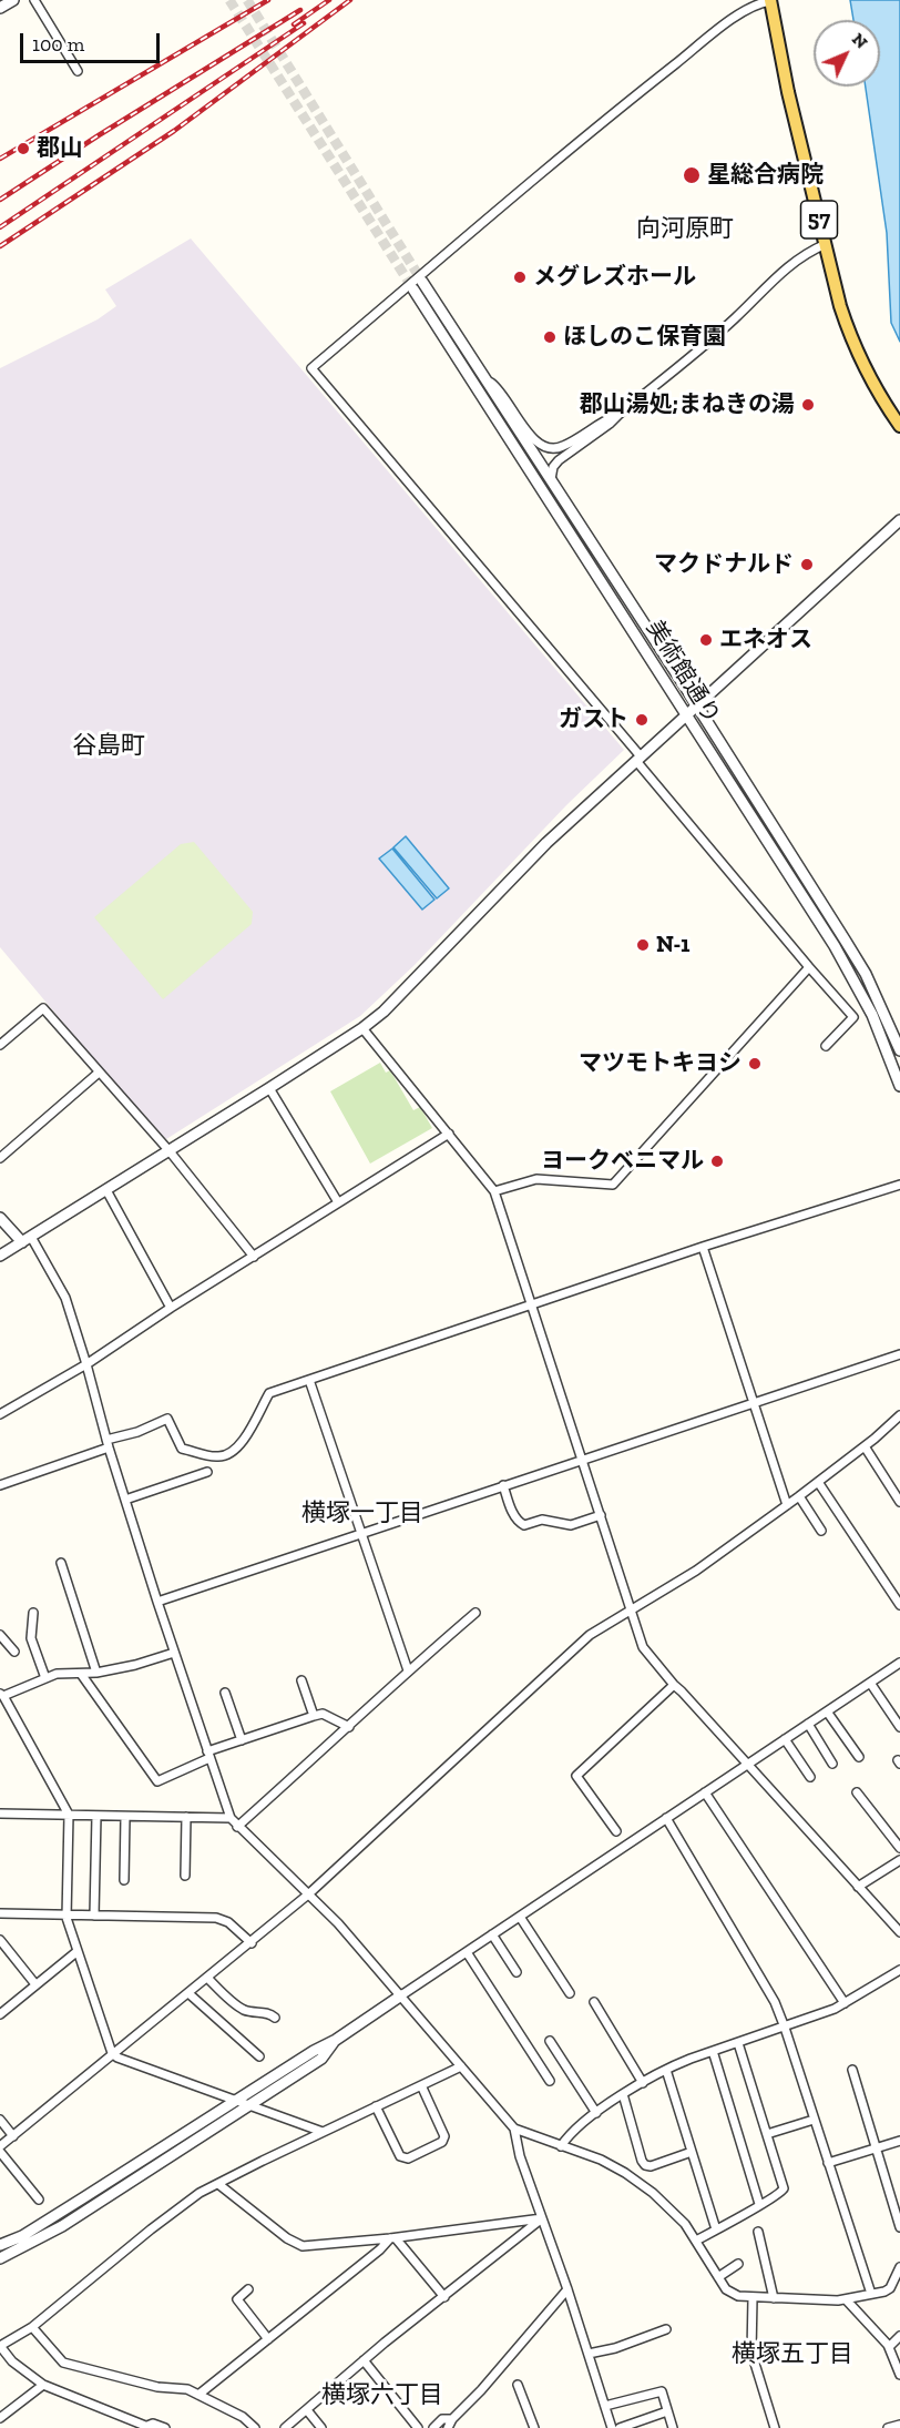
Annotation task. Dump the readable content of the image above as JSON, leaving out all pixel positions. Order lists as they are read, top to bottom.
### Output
{
  "streets": {
    "main road": ["57"],
    "street": ["美術館通り"]
  },
  "districts": [
    "向河原町",
    "谷島町",
    "横塚一丁目",
    "横塚五丁目",
    "横塚六丁目"
  ],
  "places": [
    "郡山",
    "星総合病院",
    "メグレズホール",
    "ほしのこ保育園",
    "郡山湯処;まねきの湯",
    "マクドナルド",
    "エネオス",
    "ガスト",
    "N-1",
    "マツモトキヨシ",
    "ヨークベニマル"
  ],
  "scale_bar": "100 m",
  "north": "top right"
}
